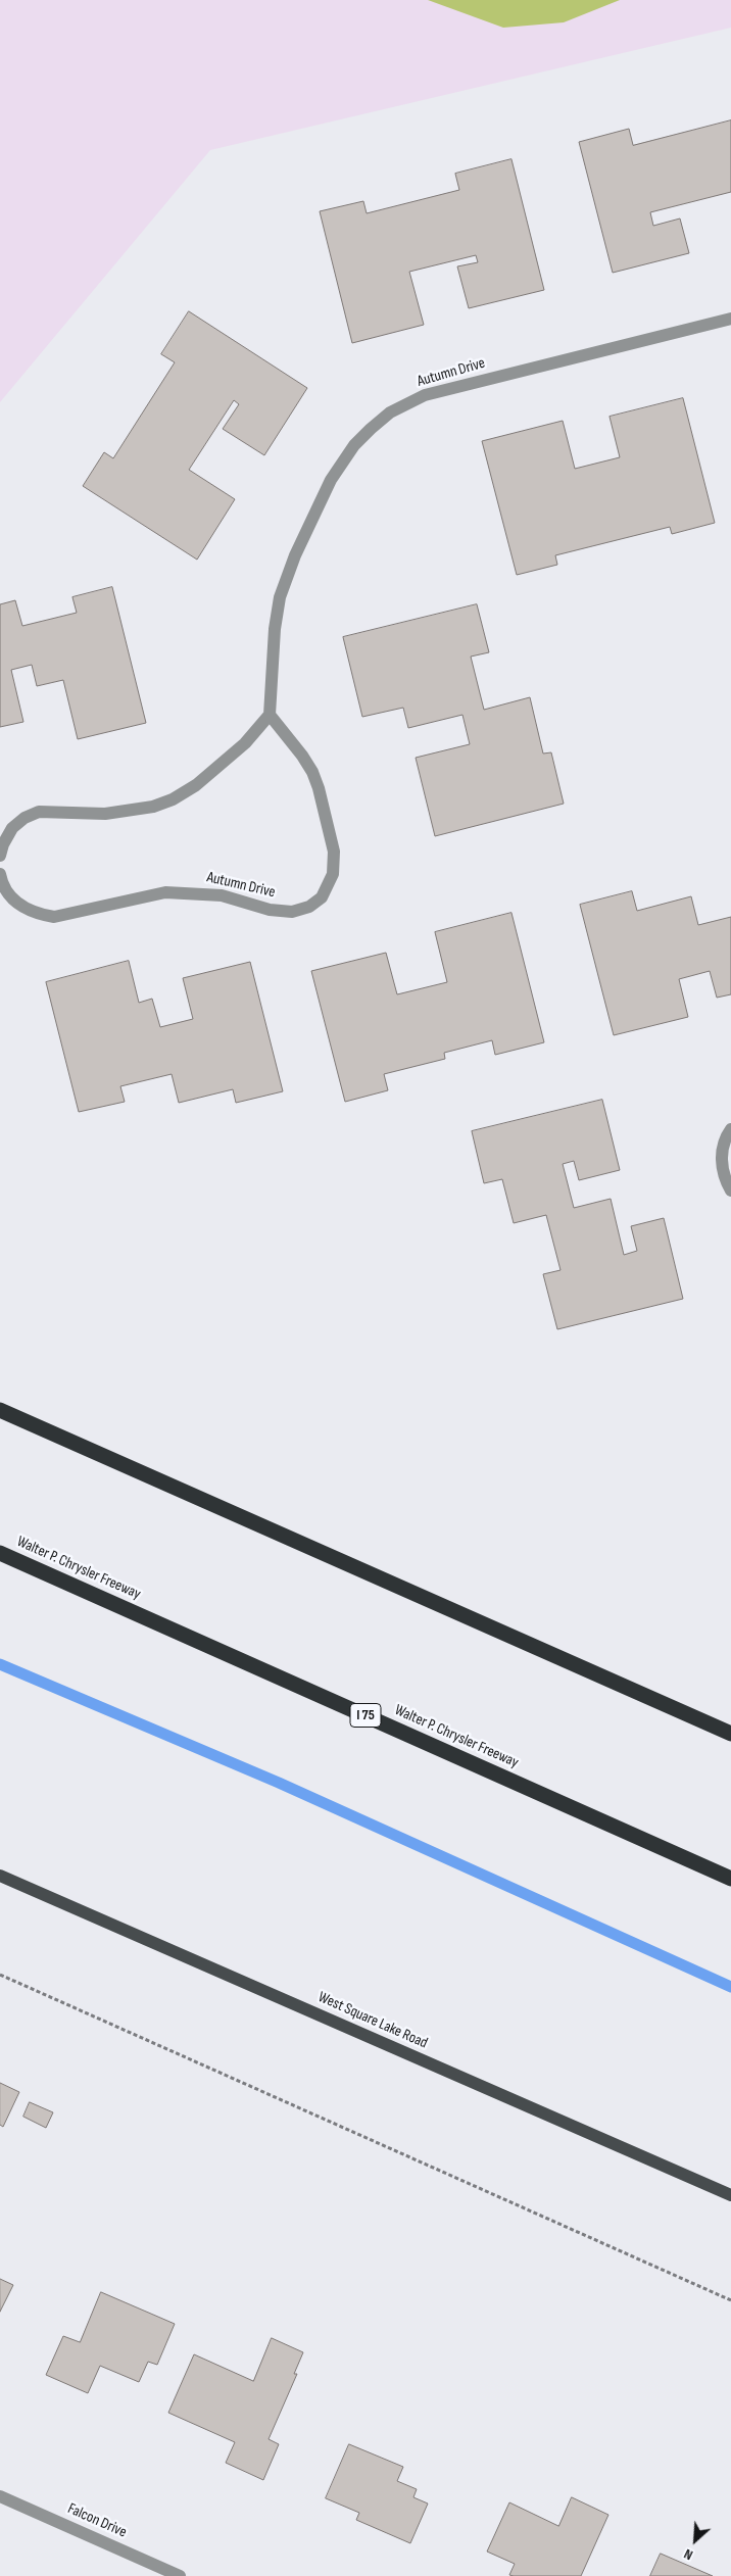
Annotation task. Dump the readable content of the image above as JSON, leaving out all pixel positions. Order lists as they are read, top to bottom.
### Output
{
  "streets": {
    "highway": ["Walter P. Chrysler Freeway", "I 75"],
    "main road": ["West Square Lake Road"],
    "street": ["Autumn Drive", "Falcon Drive"]
  },
  "north": "bottom left"
}
